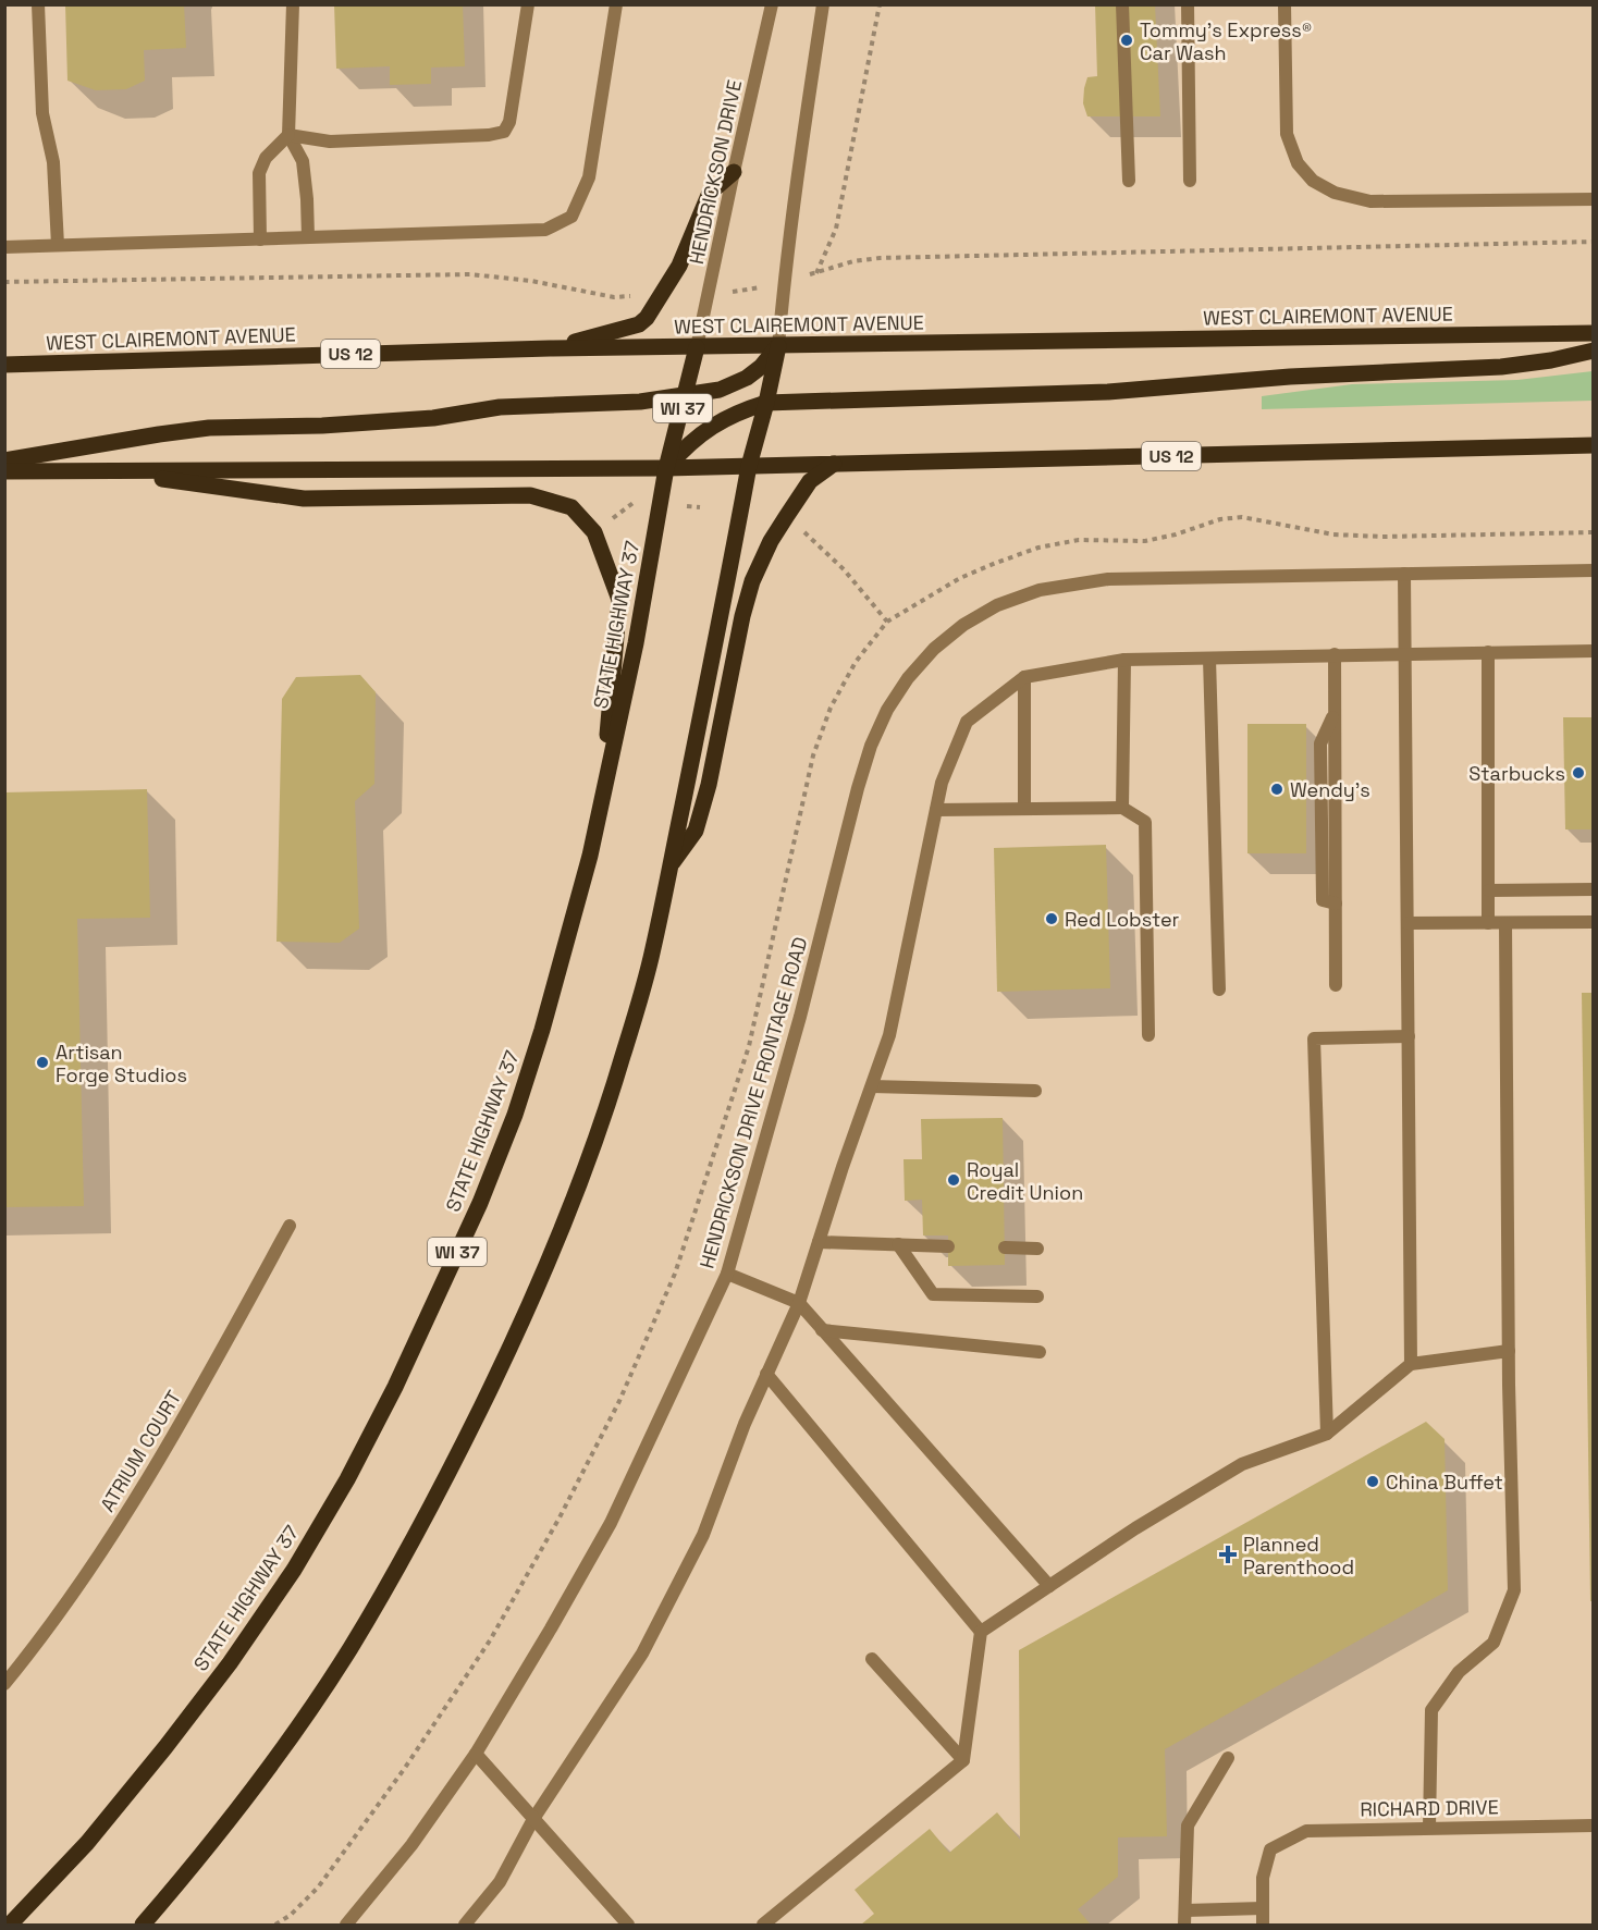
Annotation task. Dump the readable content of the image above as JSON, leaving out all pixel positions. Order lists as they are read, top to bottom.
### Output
{
  "streets": {
    "main road": [
      "WEST CLAIREMONT AVENUE",
      "US 12",
      "WI 37",
      "STATE HIGHWAY 37"
    ],
    "street": [
      "HENDRICKSON DRIVE",
      "HENDRICKSON DRIVE FRONTAGE ROAD",
      "ATRIUM COURT",
      "RICHARD DRIVE"
    ]
  },
  "crossings": [
    ["HENDRICKSON DRIVE", "WEST CLAIREMONT AVENUE"],
    ["HENDRICKSON DRIVE", "STATE HIGHWAY 37"],
    ["WEST CLAIREMONT AVENUE", "STATE HIGHWAY 37"],
    ["US 12", "STATE HIGHWAY 37"]
  ],
  "places": {
    "other": [
      "Tommy's Express® Car Wash",
      "Starbucks",
      "Wendy's",
      "Red Lobster",
      "Artisan Forge Studios",
      "Royal Credit Union",
      "China Buffet"
    ],
    "health": ["Planned Parenthood"]
  }
}
